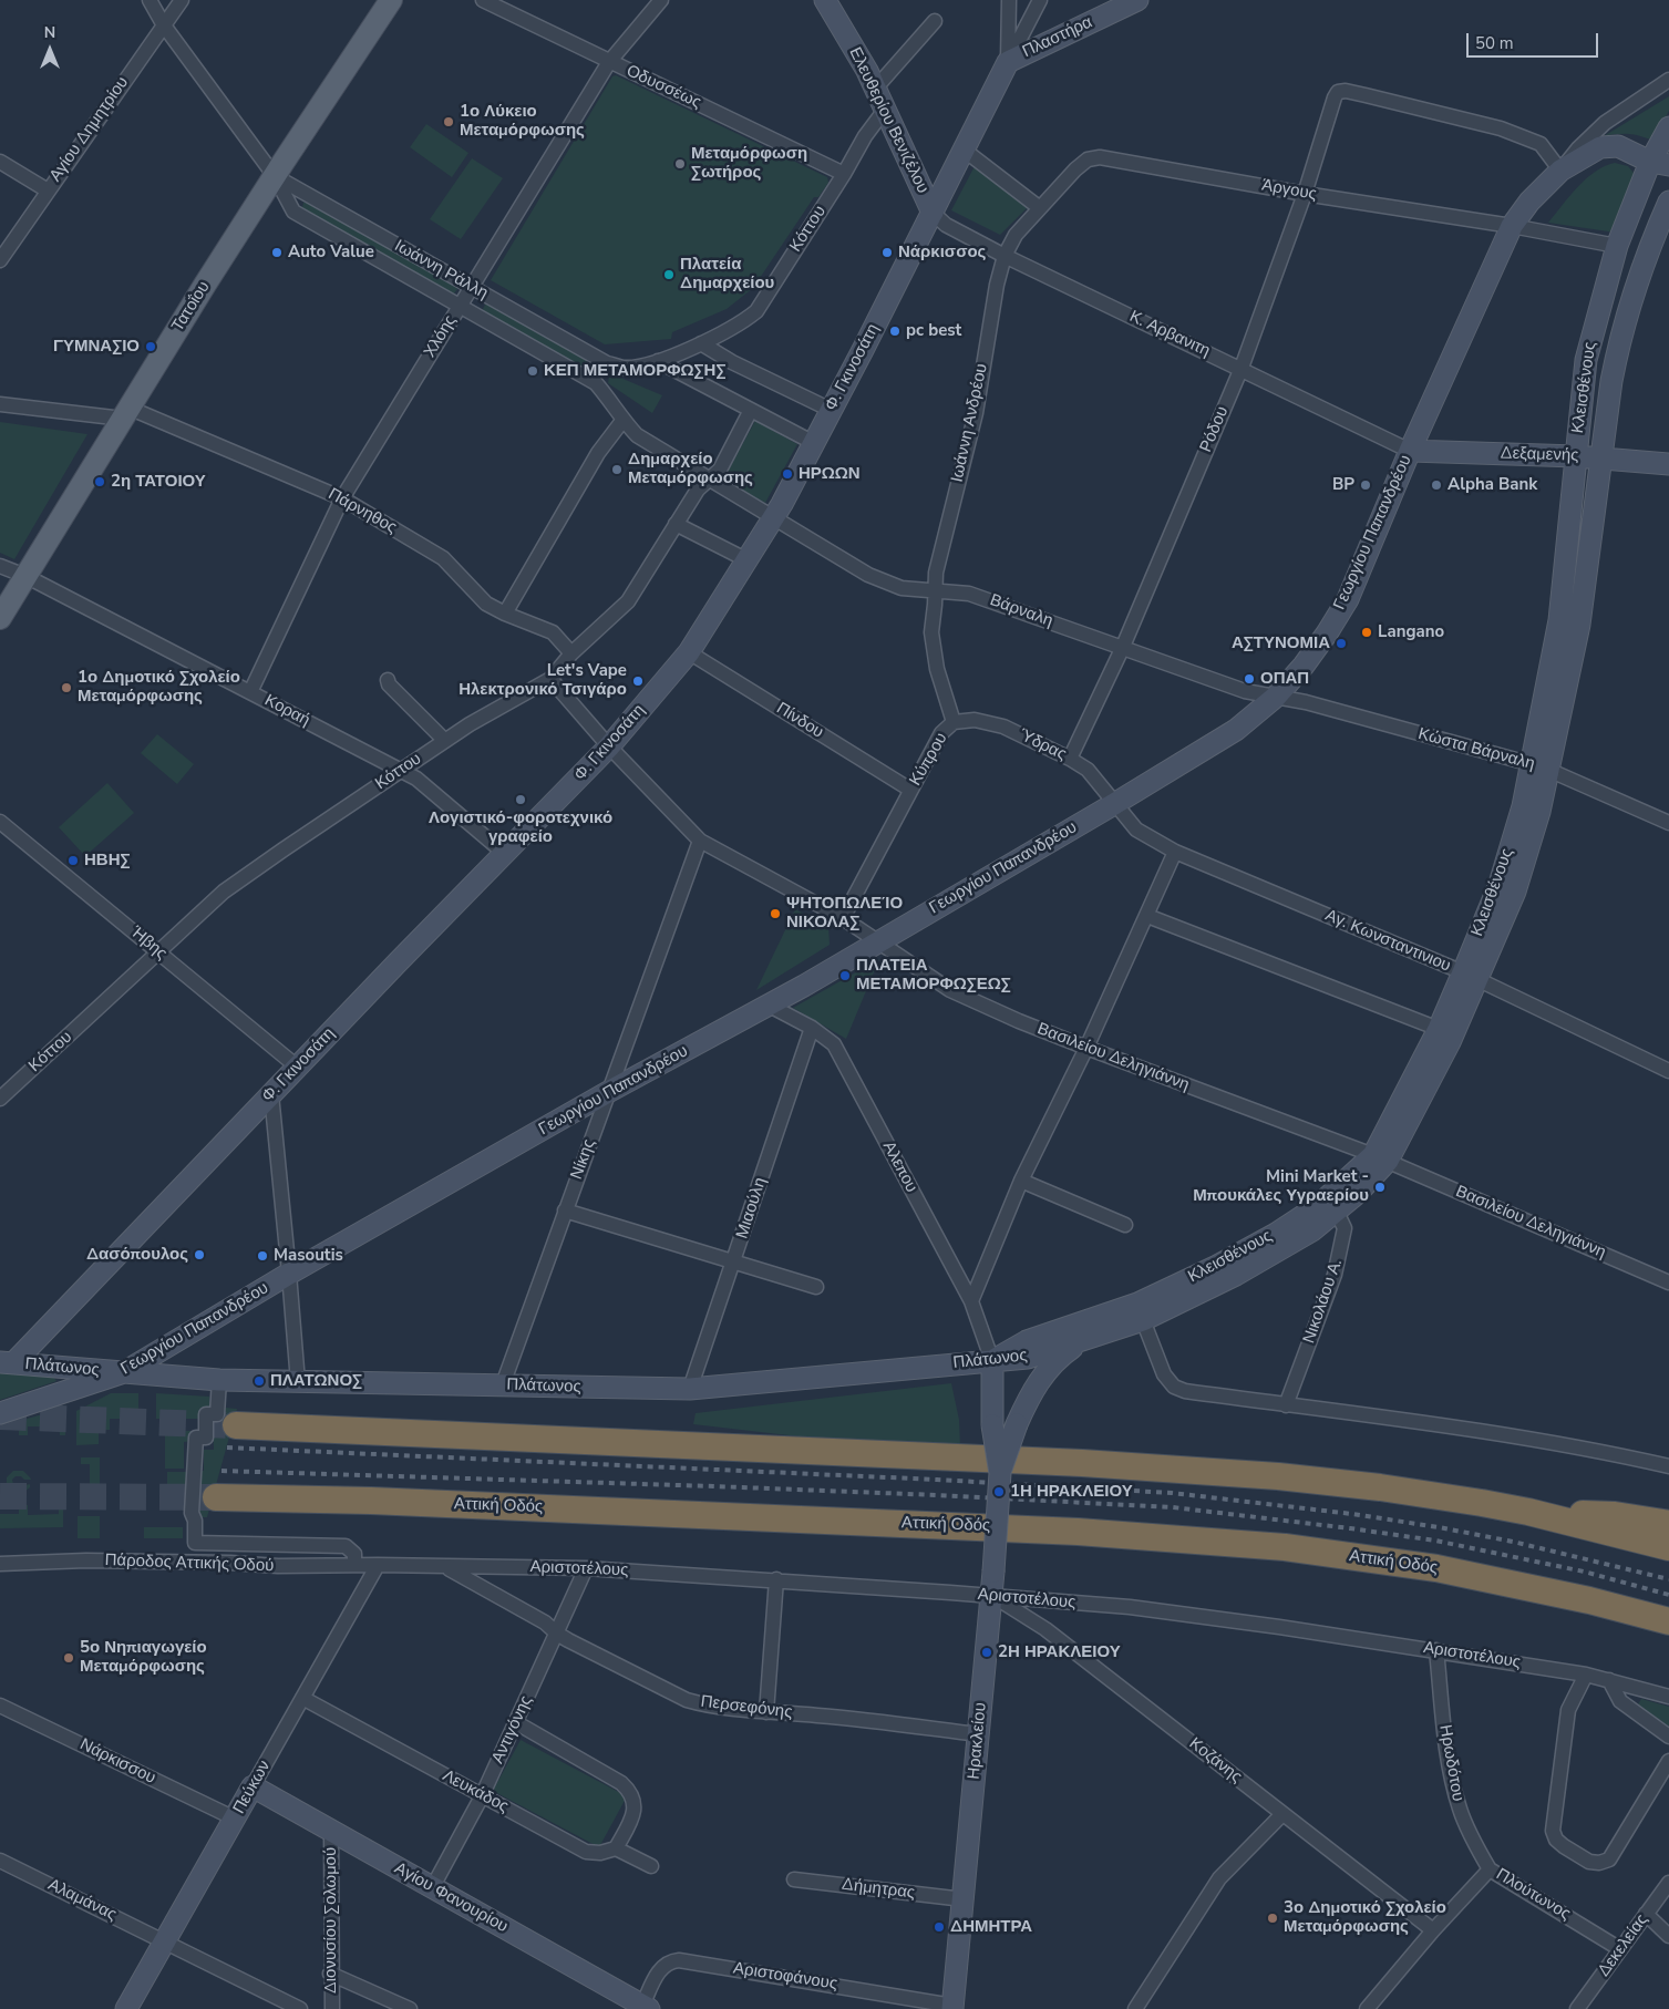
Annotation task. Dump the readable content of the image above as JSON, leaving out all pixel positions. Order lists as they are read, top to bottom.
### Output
{
  "streets": {
    "highway": ["Αττική Οδός"],
    "main road": ["Τατοΐου"],
    "street": [
      "Πλαστήρα",
      "Οδυσσέως",
      "Ελευθερίου Βενιζέλου",
      "Αγίου Δημητρίου",
      "Άργους",
      "Κόττου",
      "Ιωάννη Ράλλη",
      "Κ. Αρβανιτη",
      "Χλόης",
      "Φ. Γκινοσάτη",
      "Κλεισθένους",
      "Ιωάννη Ανδρέου",
      "Ρόδου",
      "Δεξαμενής",
      "Πάρνηθος",
      "Γεωργίου Παπανδρέου",
      "Βάρναλη",
      "Κοραή",
      "Πίνδου",
      "Ύδρας",
      "Κώστα Βάρναλη",
      "Κύπρου",
      "Αγ. Κωνσταντινιου",
      "Ήβης",
      "Βασιλείου Δεληγιάννη",
      "Νίκης",
      "Αλεπου",
      "Μιαούλη",
      "Νικολάου Α.",
      "Πλάτωνος",
      "Πάροδος Αττικής Οδού",
      "Αριστοτέλους",
      "Περσεφόνης",
      "Αντιγόνης",
      "Ηρακλείου",
      "Κοζάνης",
      "Νάρκισσου",
      "Ηρωδότου",
      "Πεύκων",
      "Λευκάδος",
      "Δήμητρας",
      "Πλούτωνος",
      "Αγίου Φανουρίου",
      "Αλαμάνας",
      "Διονυσίου Σολωμού",
      "Δεκελείας",
      "Αριστοφάνους"
    ]
  },
  "crossings": [
    ["Πλαστήρα", "Φ. Γκινοσάτη"],
    ["Οδυσσέως", "Κόττου"],
    ["Οδυσσέως", "Χλόης"],
    ["Ελευθερίου Βενιζέλου", "Κόττου"],
    ["Ελευθερίου Βενιζέλου", "Κ. Αρβανιτη"],
    ["Ελευθερίου Βενιζέλου", "Φ. Γκινοσάτη"],
    ["Αγίου Δημητρίου", "Ιωάννη Ράλλη"],
    ["Άργους", "Κ. Αρβανιτη"],
    ["Άργους", "Κλεισθένους"],
    ["Άργους", "Ιωάννη Ανδρέου"],
    ["Άργους", "Ρόδου"],
    ["Άργους", "Γεωργίου Παπανδρέου"],
    ["Κόττου", "Ιωάννη Ράλλη"],
    ["Κόττου", "Πάρνηθος"],
    ["Κόττου", "Κοραή"],
    ["Κόττου", "Ήβης"],
    ["Ιωάννη Ράλλη", "Τατοΐου"],
    ["Ιωάννη Ράλλη", "Χλόης"],
    ["Ιωάννη Ράλλη", "Φ. Γκινοσάτη"],
    ["Ιωάννη Ράλλη", "Βάρναλη"],
    ["Τατοΐου", "Πάρνηθος"],
    ["Τατοΐου", "Κοραή"],
    ["Κ. Αρβανιτη", "Φ. Γκινοσάτη"],
    ["Κ. Αρβανιτη", "Ιωάννη Ανδρέου"],
    ["Κ. Αρβανιτη", "Ρόδου"],
    ["Κ. Αρβανιτη", "Δεξαμενής"],
    ["Κ. Αρβανιτη", "Γεωργίου Παπανδρέου"],
    ["Χλόης", "Πάρνηθος"],
    ["Χλόης", "Κοραή"],
    ["Φ. Γκινοσάτη", "Βάρναλη"],
    ["Φ. Γκινοσάτη", "Κοραή"],
    ["Φ. Γκινοσάτη", "Πίνδου"],
    ["Φ. Γκινοσάτη", "Ήβης"],
    ["Φ. Γκινοσάτη", "Βασιλείου Δεληγιάννη"],
    ["Φ. Γκινοσάτη", "Πλάτωνος"],
    ["Κλεισθένους", "Δεξαμενής"],
    ["Κλεισθένους", "Γεωργίου Παπανδρέου"],
    ["Κλεισθένους", "Κώστα Βάρναλη"],
    ["Κλεισθένους", "Αγ. Κωνσταντινιου"],
    ["Κλεισθένους", "Βασιλείου Δεληγιάννη"],
    ["Κλεισθένους", "Αλεπου"],
    ["Κλεισθένους", "Νικολάου Α."],
    ["Κλεισθένους", "Πλάτωνος"],
    ["Κλεισθένους", "Ηρακλείου"],
    ["Ιωάννη Ανδρέου", "Βάρναλη"],
    ["Ιωάννη Ανδρέου", "Κύπρου"],
    ["Ρόδου", "Γεωργίου Παπανδρέου"],
    ["Ρόδου", "Βάρναλη"],
    ["Ρόδου", "Ύδρας"],
    ["Δεξαμενής", "Γεωργίου Παπανδρέου"],
    ["Γεωργίου Παπανδρέου", "Βάρναλη"],
    ["Γεωργίου Παπανδρέου", "Ύδρας"],
    ["Γεωργίου Παπανδρέου", "Κώστα Βάρναλη"],
    ["Γεωργίου Παπανδρέου", "Αγ. Κωνσταντινιου"],
    ["Γεωργίου Παπανδρέου", "Βασιλείου Δεληγιάννη"],
    ["Γεωργίου Παπανδρέου", "Νίκης"],
    ["Γεωργίου Παπανδρέου", "Αλεπου"],
    ["Γεωργίου Παπανδρέου", "Πλάτωνος"],
    ["Βάρναλη", "Κώστα Βάρναλη"],
    ["Βάρναλη", "Κύπρου"],
    ["Πίνδου", "Κύπρου"],
    ["Ύδρας", "Κύπρου"],
    ["Ύδρας", "Αγ. Κωνσταντινιου"],
    ["Κύπρου", "Βασιλείου Δεληγιάννη"],
    ["Βασιλείου Δεληγιάννη", "Νίκης"],
    ["Νίκης", "Πλάτωνος"],
    ["Αλεπου", "Μιαούλη"],
    ["Αλεπου", "Πλάτωνος"],
    ["Αλεπου", "Ηρακλείου"],
    ["Μιαούλη", "Πλάτωνος"],
    ["Πλάτωνος", "Ηρακλείου"],
    ["Πάροδος Αττικής Οδού", "Αριστοτέλους"],
    ["Πάροδος Αττικής Οδού", "Πεύκων"],
    ["Αριστοτέλους", "Περσεφόνης"],
    ["Αριστοτέλους", "Αντιγόνης"],
    ["Αριστοτέλους", "Ηρακλείου"],
    ["Αριστοτέλους", "Κοζάνης"],
    ["Αριστοτέλους", "Ηρωδότου"],
    ["Αριστοτέλους", "Πεύκων"],
    ["Περσεφόνης", "Αντιγόνης"],
    ["Περσεφόνης", "Ηρακλείου"],
    ["Αντιγόνης", "Λευκάδος"],
    ["Αντιγόνης", "Αγίου Φανουρίου"],
    ["Ηρακλείου", "Κοζάνης"],
    ["Ηρακλείου", "Δήμητρας"],
    ["Ηρακλείου", "Αριστοφάνους"],
    ["Κοζάνης", "Πλούτωνος"],
    ["Νάρκισσου", "Πεύκων"],
    ["Ηρωδότου", "Πλούτωνος"],
    ["Πεύκων", "Λευκάδος"],
    ["Πεύκων", "Αγίου Φανουρίου"],
    ["Πεύκων", "Αλαμάνας"],
    ["Πλούτωνος", "Δεκελείας"],
    ["Αγίου Φανουρίου", "Διονυσίου Σολωμού"],
    ["Αγίου Φανουρίου", "Αριστοφάνους"]
  ],
  "places": [
    "1ο Λύκειο Μεταμόρφωσης",
    "Μεταμόρφωση Σωτήρος",
    "Auto Value",
    "Νάρκισσος",
    "Πλατεία Δημαρχείου",
    "pc best",
    "ΓΥΜΝΑΣΙΟ",
    "ΚΕΠ ΜΕΤΑΜΟΡΦΩΣΗΣ",
    "Δημαρχείο Μεταμόρφωσης",
    "ΗΡΩΩΝ",
    "2η ΤΑΤΟΙΟΥ",
    "BP",
    "Alpha Bank",
    "Langano",
    "ΑΣΤΥΝΟΜΙΑ",
    "ΟΠΑΠ",
    "Let's Vape Ηλεκτρονικό Τσιγάρο",
    "1ο Δημοτικό Σχολείο Μεταμόρφωσης",
    "Λογιστικό-φοροτεχνικό γραφείο",
    "ΗΒΗΣ",
    "ΨΗΤΟΠΩΛΕΊΟ ΝΙΚΟΛΑΣ",
    "ΠΛΑΤΕΙΑ ΜΕΤΑΜΟΡΦΩΣΕΩΣ",
    "Mini Market - Μπουκάλες Υγραερίου",
    "Δασόπουλος",
    "Masoutis",
    "ΠΛΑΤΩΝΟΣ",
    "1Η ΗΡΑΚΛΕΙΟΥ",
    "2Η ΗΡΑΚΛΕΙΟΥ",
    "5ο Νηπιαγωγείο Μεταμόρφωσης",
    "3ο Δημοτικό Σχολείο Μεταμόρφωσης",
    "ΔΗΜΗΤΡΑ"
  ],
  "scale_bar": "50 m",
  "north": "top"
}
